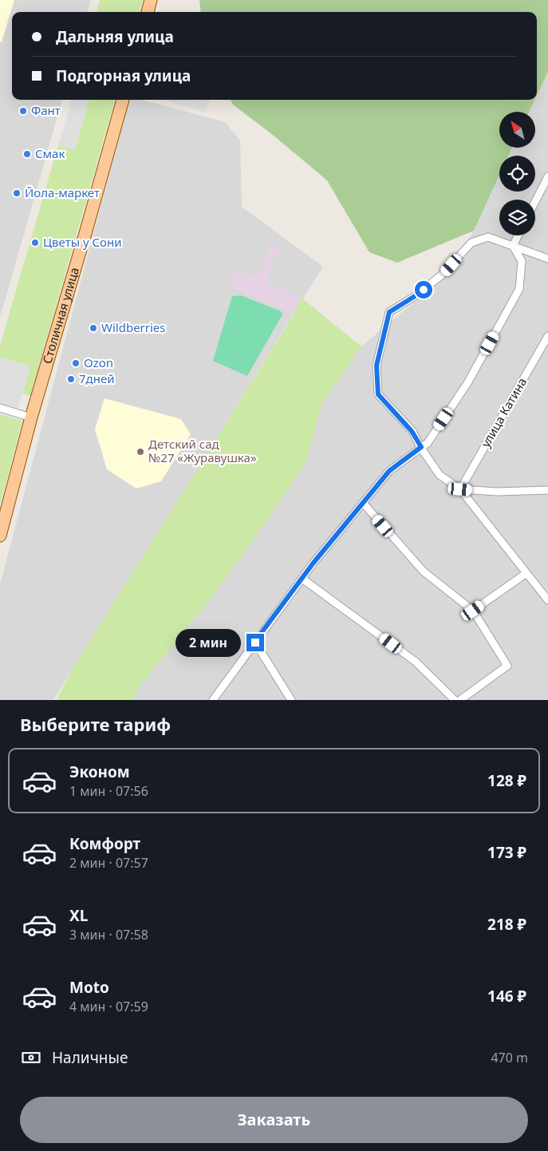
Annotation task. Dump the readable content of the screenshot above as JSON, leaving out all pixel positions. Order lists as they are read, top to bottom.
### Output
{
  "streets": {
    "main road": ["Столичная улица"],
    "street": ["улица Катина"]
  },
  "places": [
    "Фант",
    "Смак",
    "Йола-маркет",
    "Цветы у Сони",
    "Wildberries",
    "Ozon",
    "7дней",
    "Детский сад №27 «Журавушка»"
  ],
  "north": "top left",
  "page": {
    "banner": ["Дальняя улица", "Подгорная улица"],
    "bubble": "2 мин",
    "heading": "Выберите тариф",
    "list": [
      {
        "name": "Эконом",
        "note": "1 мин · 07:56",
        "value": "128 ₽"
      },
      {
        "name": "Комфорт",
        "note": "2 мин · 07:57",
        "value": "173 ₽"
      },
      {
        "name": "XL",
        "note": "3 мин · 07:58",
        "value": "218 ₽"
      },
      {
        "name": "Moto",
        "note": "4 мин · 07:59",
        "value": "146 ₽"
      }
    ],
    "pay": ["Наличные", "470 m"],
    "buttons": "Заказать"
  }
}
